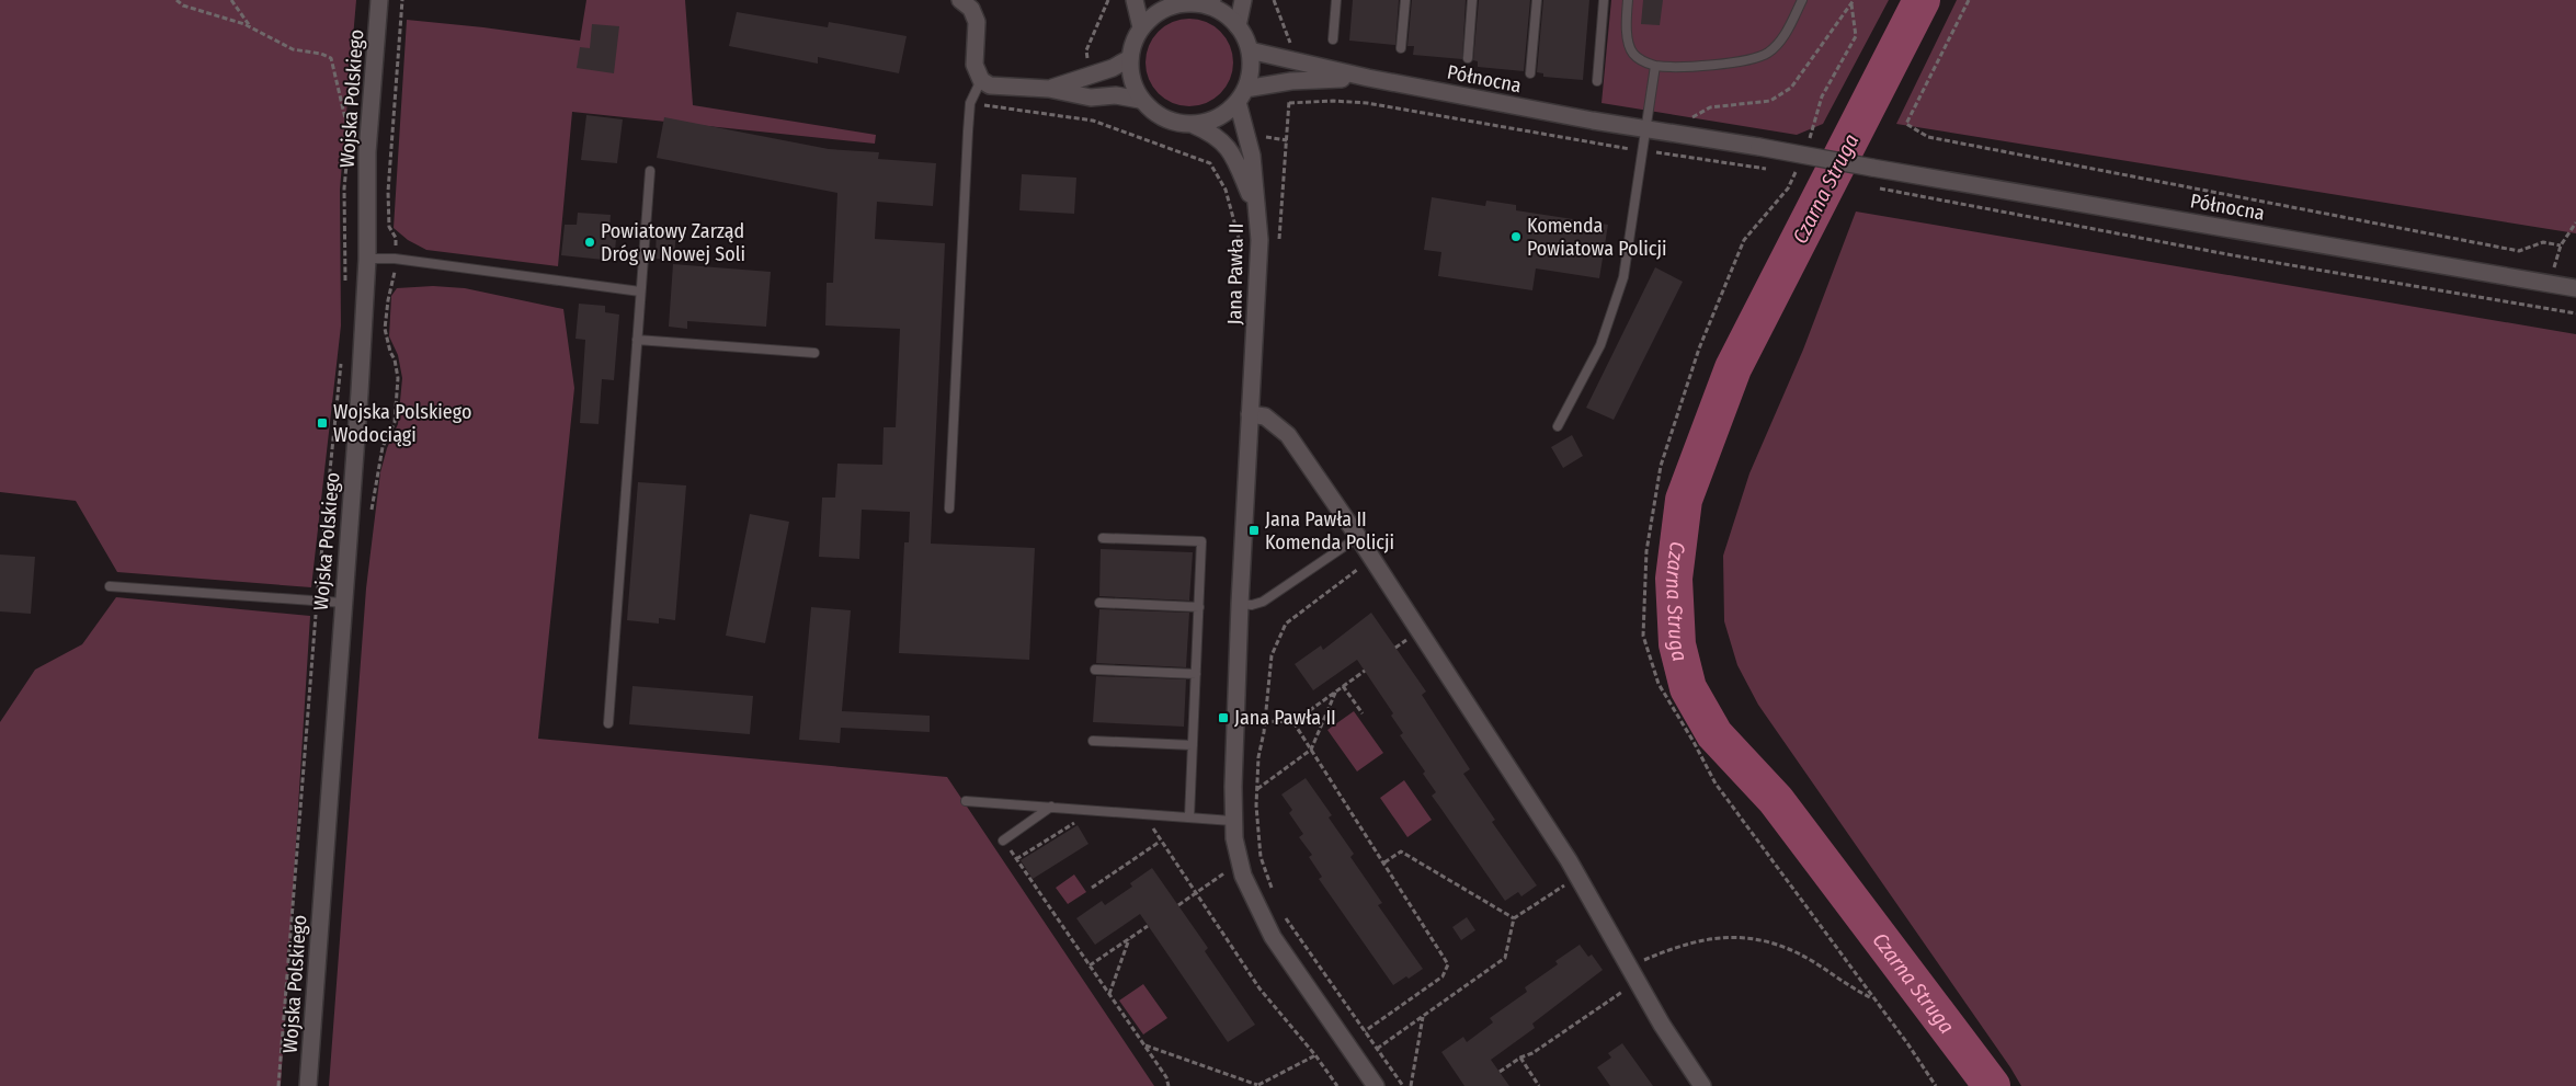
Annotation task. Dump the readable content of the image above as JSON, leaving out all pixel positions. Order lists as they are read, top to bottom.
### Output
{
  "streets": {
    "street": ["Północna", "Wojska Polskiego", "Jana Pawła II"]
  },
  "water": ["Czarna Struga"],
  "places": {
    "other": ["Komenda Powiatowa Policji", "Powiatowy Zarząd Dróg w Nowej Soli"],
    "transit": ["Wojska Polskiego Wodociągi", "Jana Pawła II Komenda Policji", "Jana Pawła II"]
  }
}
